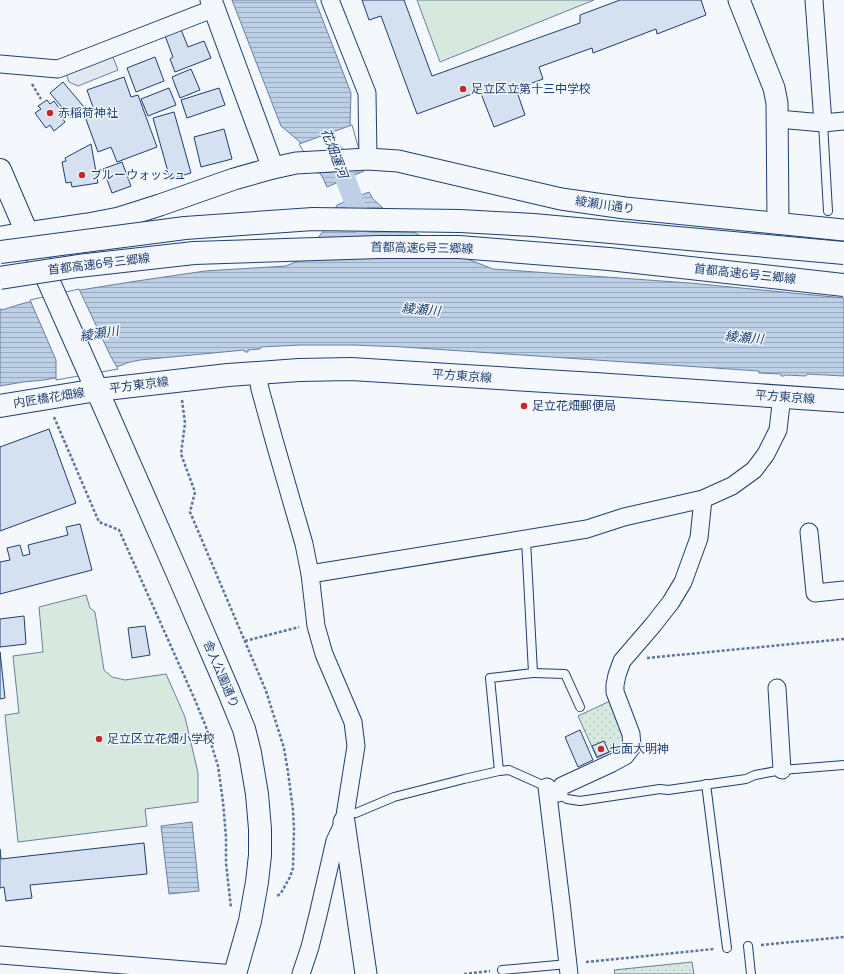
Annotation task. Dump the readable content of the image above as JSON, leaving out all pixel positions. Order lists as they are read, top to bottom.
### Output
{
  "streets": {
    "main road": [
      "首都高速6号三郷線",
      "平方東京線",
      "内匠橋花畑線",
      "舎人公園通り"
    ],
    "street": ["綾瀬川通り"]
  },
  "crossings": [
    ["綾瀬川通り", "舎人公園通り"],
    ["平方東京線", "内匠橋花畑線"],
    ["平方東京線", "舎人公園通り"],
    ["内匠橋花畑線", "舎人公園通り"]
  ],
  "water": ["花畑運河", "綾瀬川"],
  "places": [
    "足立区立第十三中学校",
    "赤稲荷神社",
    "ブルーウォッシュ",
    "足立花畑郵便局",
    "足立区立花畑小学校",
    "七面大明神"
  ]
}
